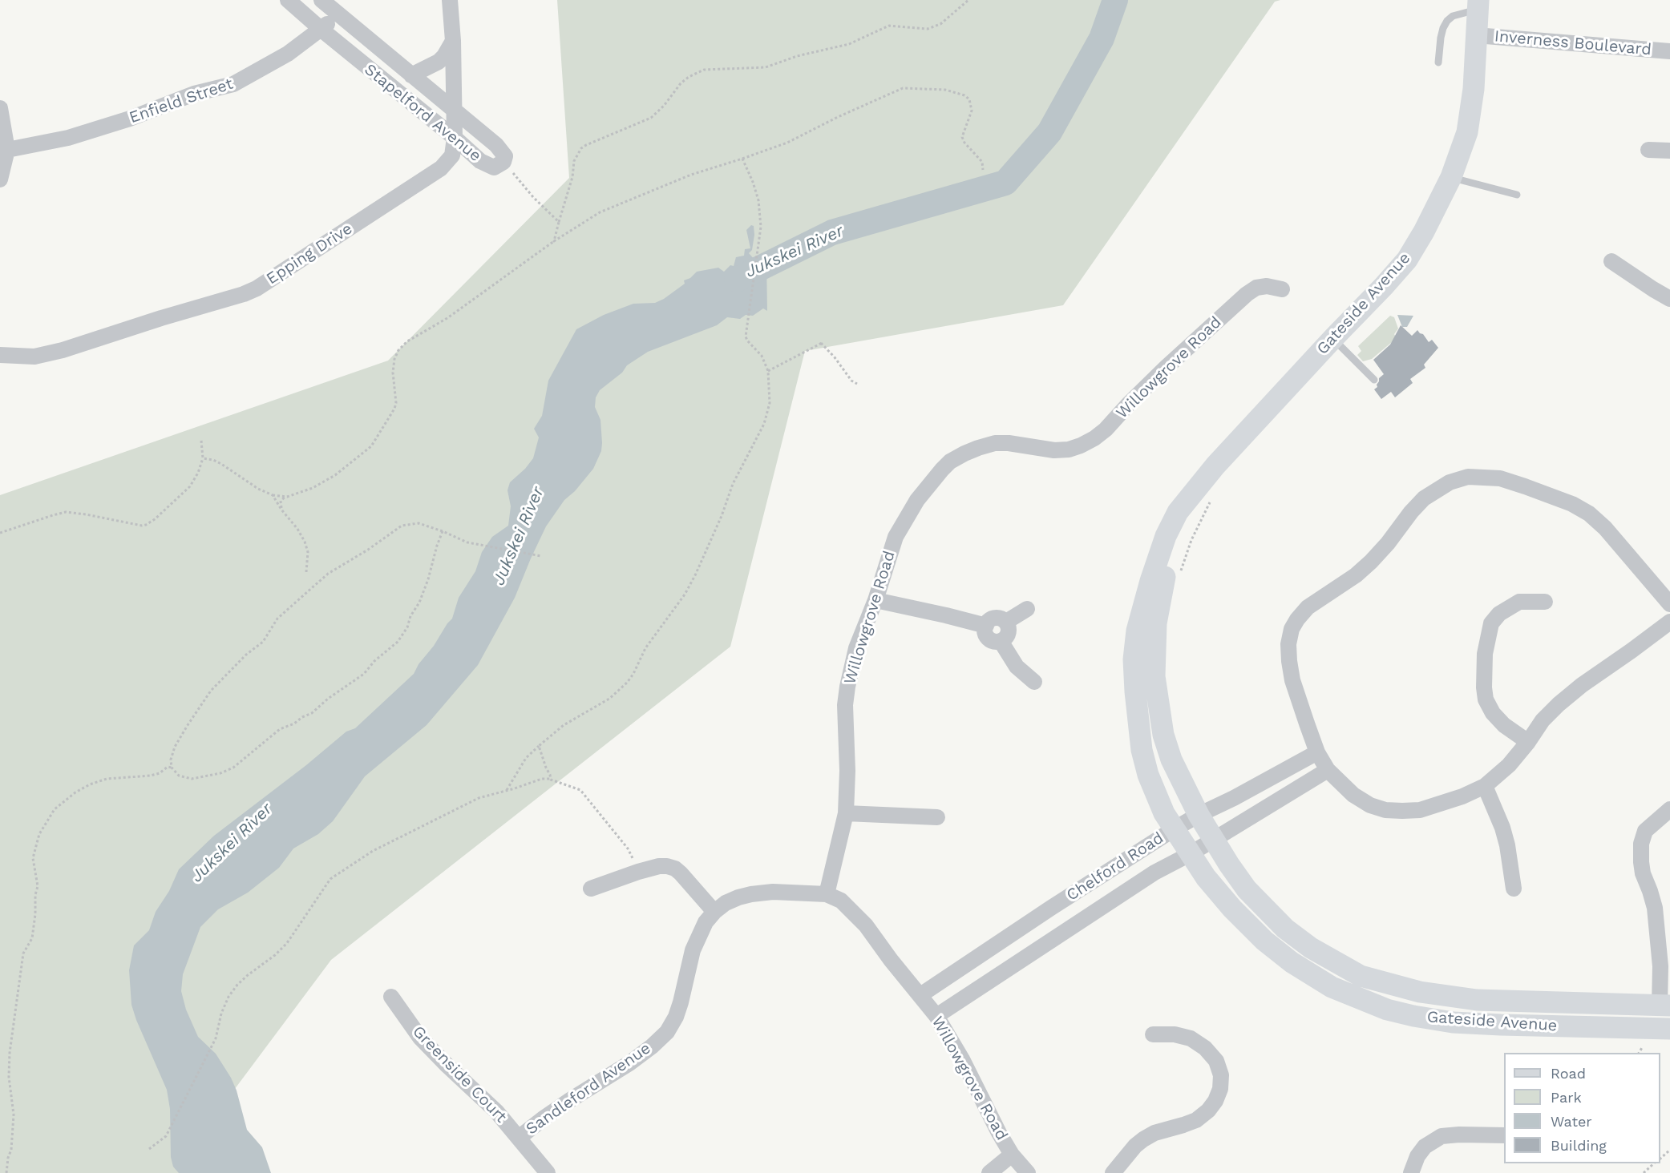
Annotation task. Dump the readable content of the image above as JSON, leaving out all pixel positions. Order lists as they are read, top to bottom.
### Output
{
  "streets": {
    "street": [
      "Inverness Boulevard",
      "Enfield Street",
      "Stapelford Avenue",
      "Epping Drive",
      "Gateside Avenue",
      "Willowgrove Road",
      "Chelford Road",
      "Greenside Court",
      "Sandleford Avenue"
    ]
  },
  "crossings": [
    ["Inverness Boulevard", "Gateside Avenue"],
    ["Enfield Street", "Stapelford Avenue"],
    ["Stapelford Avenue", "Epping Drive"],
    ["Gateside Avenue", "Chelford Road"],
    ["Willowgrove Road", "Chelford Road"],
    ["Willowgrove Road", "Sandleford Avenue"],
    ["Greenside Court", "Sandleford Avenue"]
  ],
  "water": ["Jukskei River"],
  "legend": [
    "Road",
    "Park",
    "Water",
    "Building"
  ]
}
